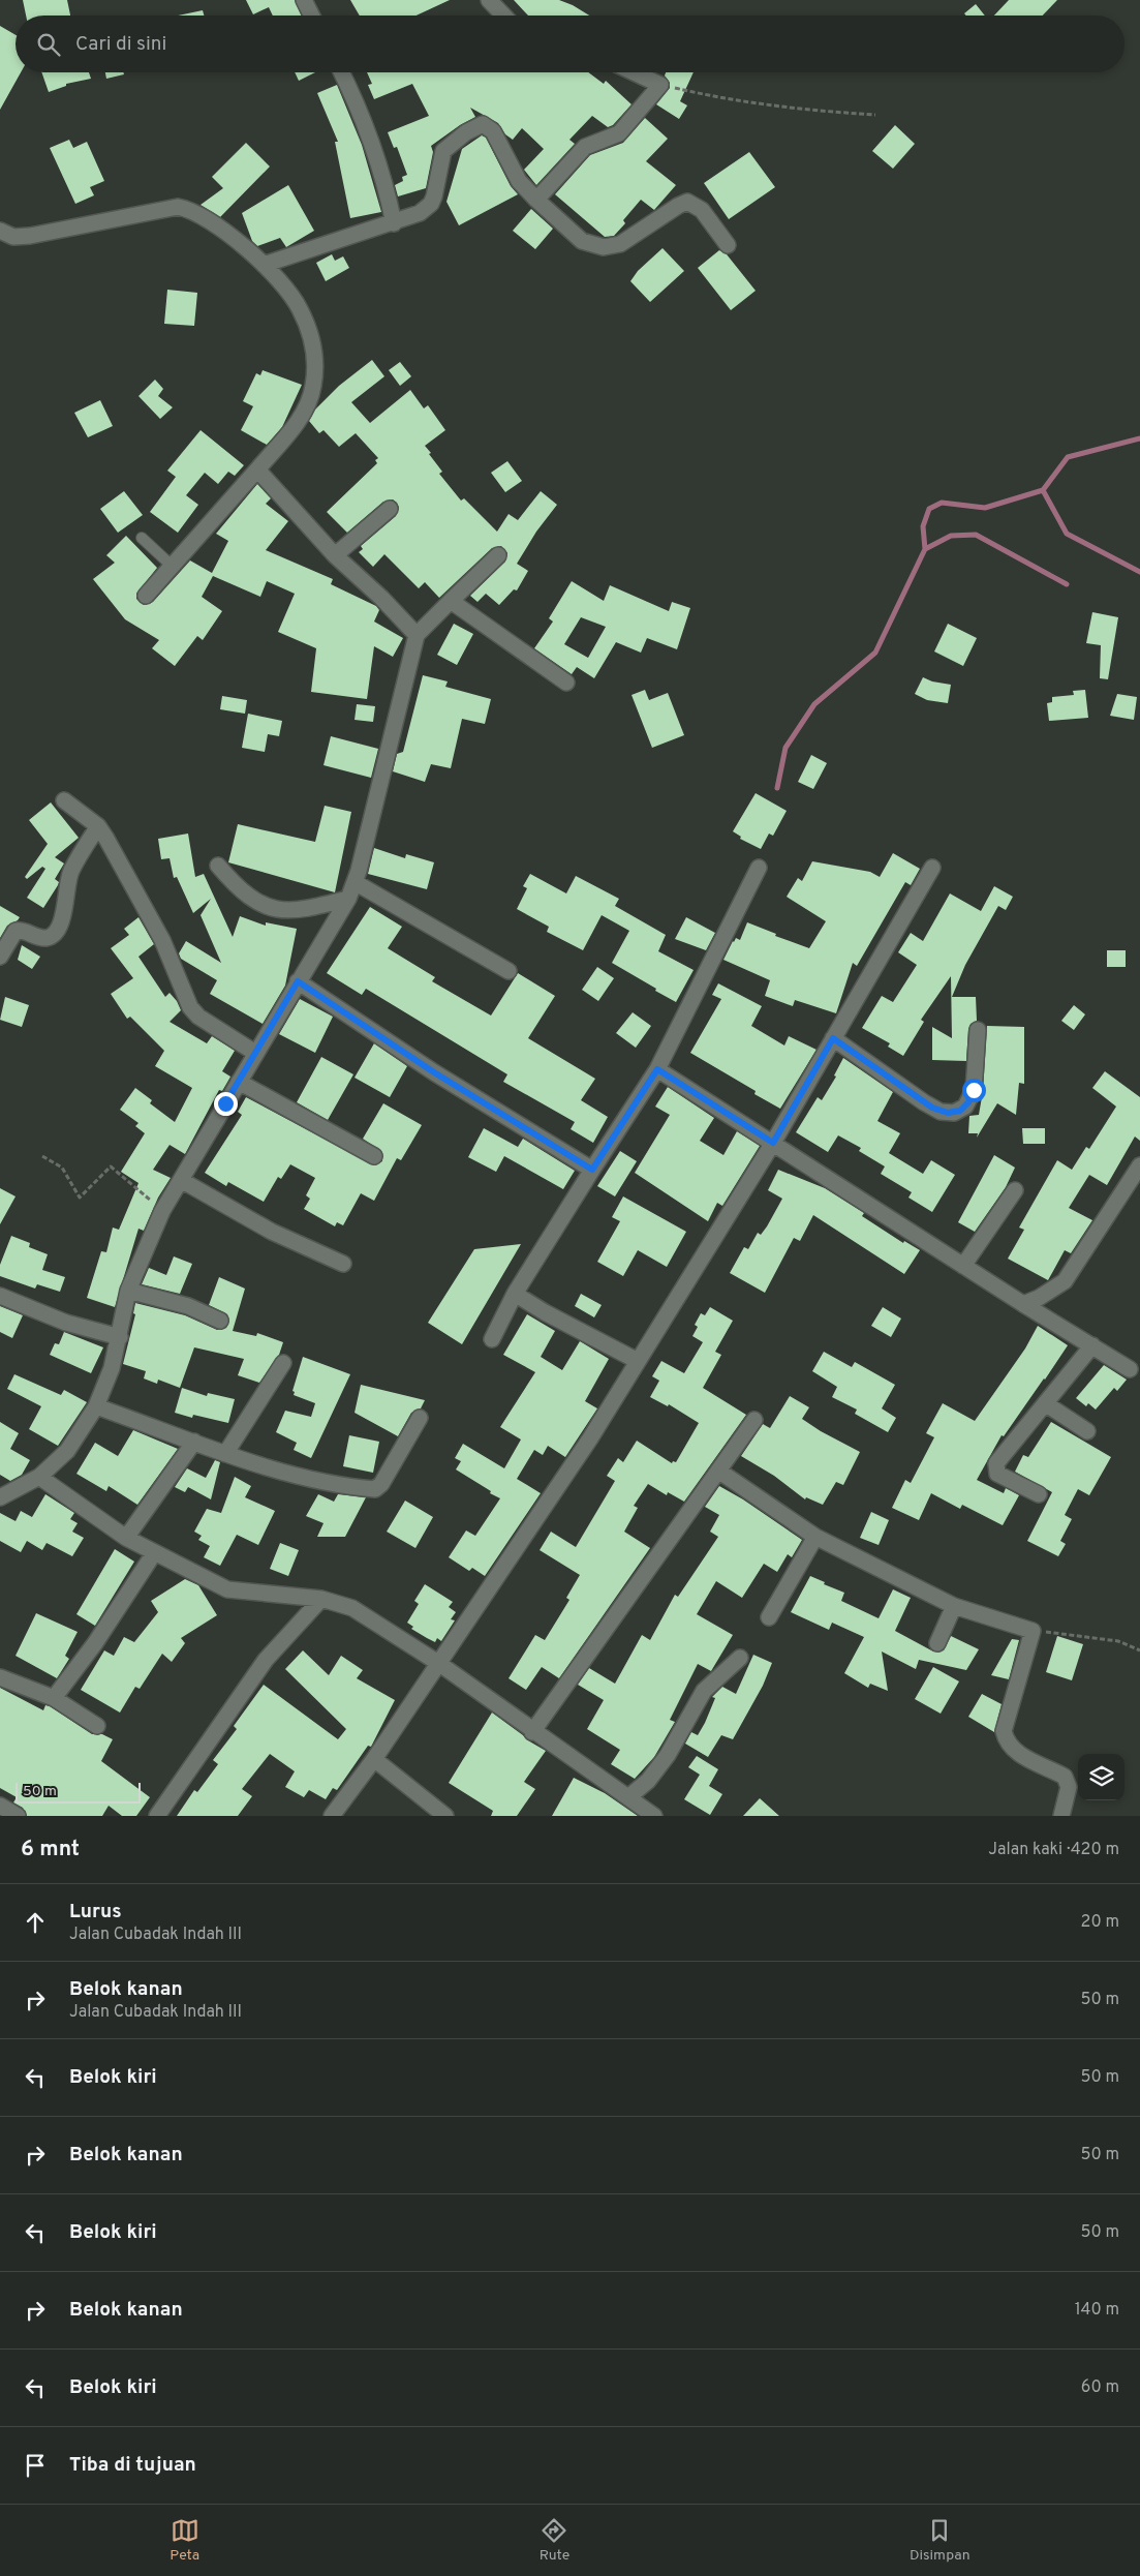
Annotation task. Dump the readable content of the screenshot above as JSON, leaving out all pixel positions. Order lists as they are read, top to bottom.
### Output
{
  "scale_bar": "50 m",
  "page": {
    "search": "Cari di sini",
    "scale": "50 m",
    "heading": ["6 mnt", "Jalan kaki · 420 m"],
    "list": [
      ["Lurus", "Jalan Cubadak Indah III", "20 m"],
      ["Belok kanan", "Jalan Cubadak Indah III", "50 m"],
      ["Belok kiri", "50 m"],
      ["Belok kanan", "50 m"],
      ["Belok kiri", "50 m"],
      ["Belok kanan", "140 m"],
      ["Belok kiri", "60 m"],
      "Tiba di tujuan"
    ],
    "nav": ["Peta", "Rute", "Disimpan"]
  }
}
